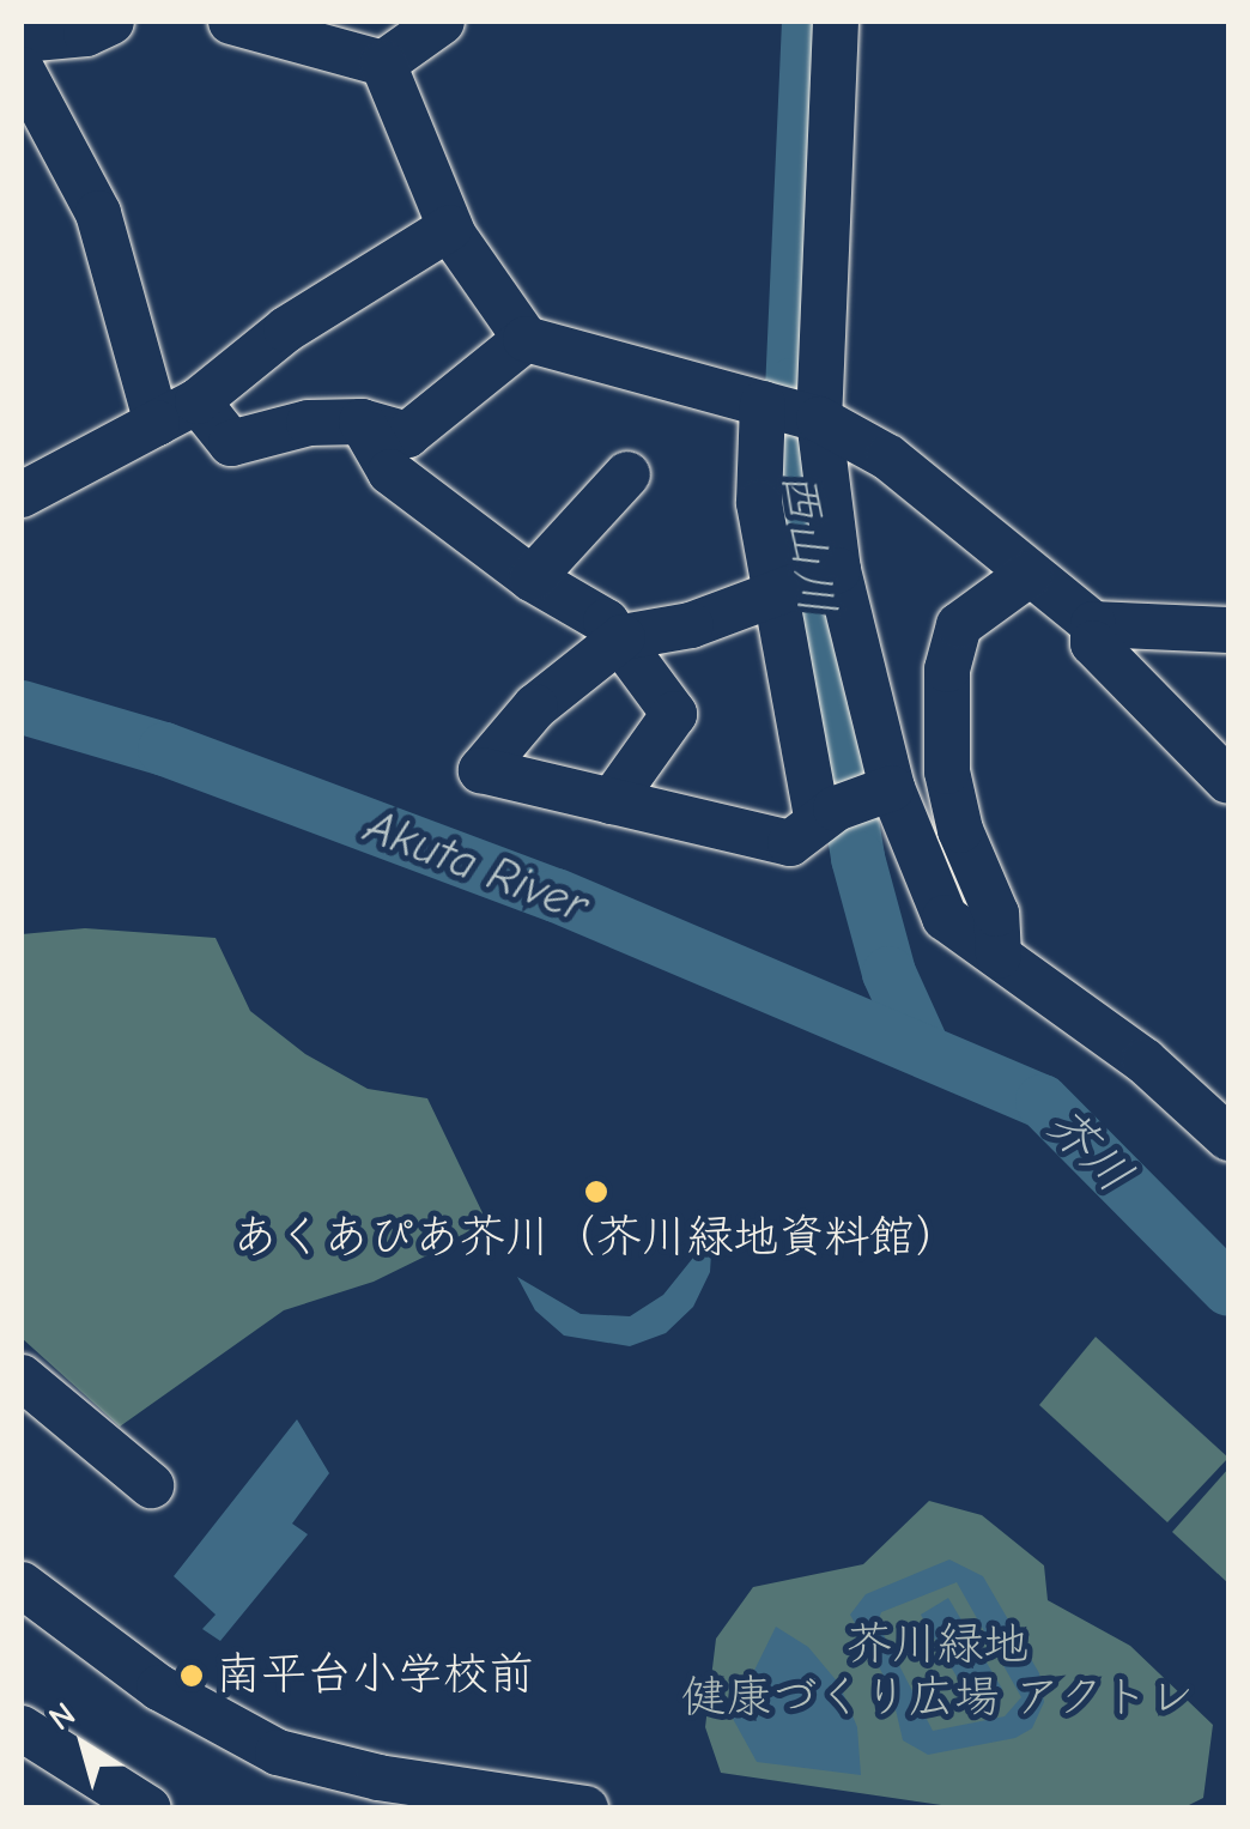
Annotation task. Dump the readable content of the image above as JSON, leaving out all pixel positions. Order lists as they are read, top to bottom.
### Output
{
  "water": ["西山川", "Akuta River", "芥川"],
  "parks": ["芥川緑地 健康づくり広場 アクトレ"],
  "places": ["あくあぴあ芥川（芥川緑地資料館）", "南平台小学校前"],
  "north": "top left"
}
